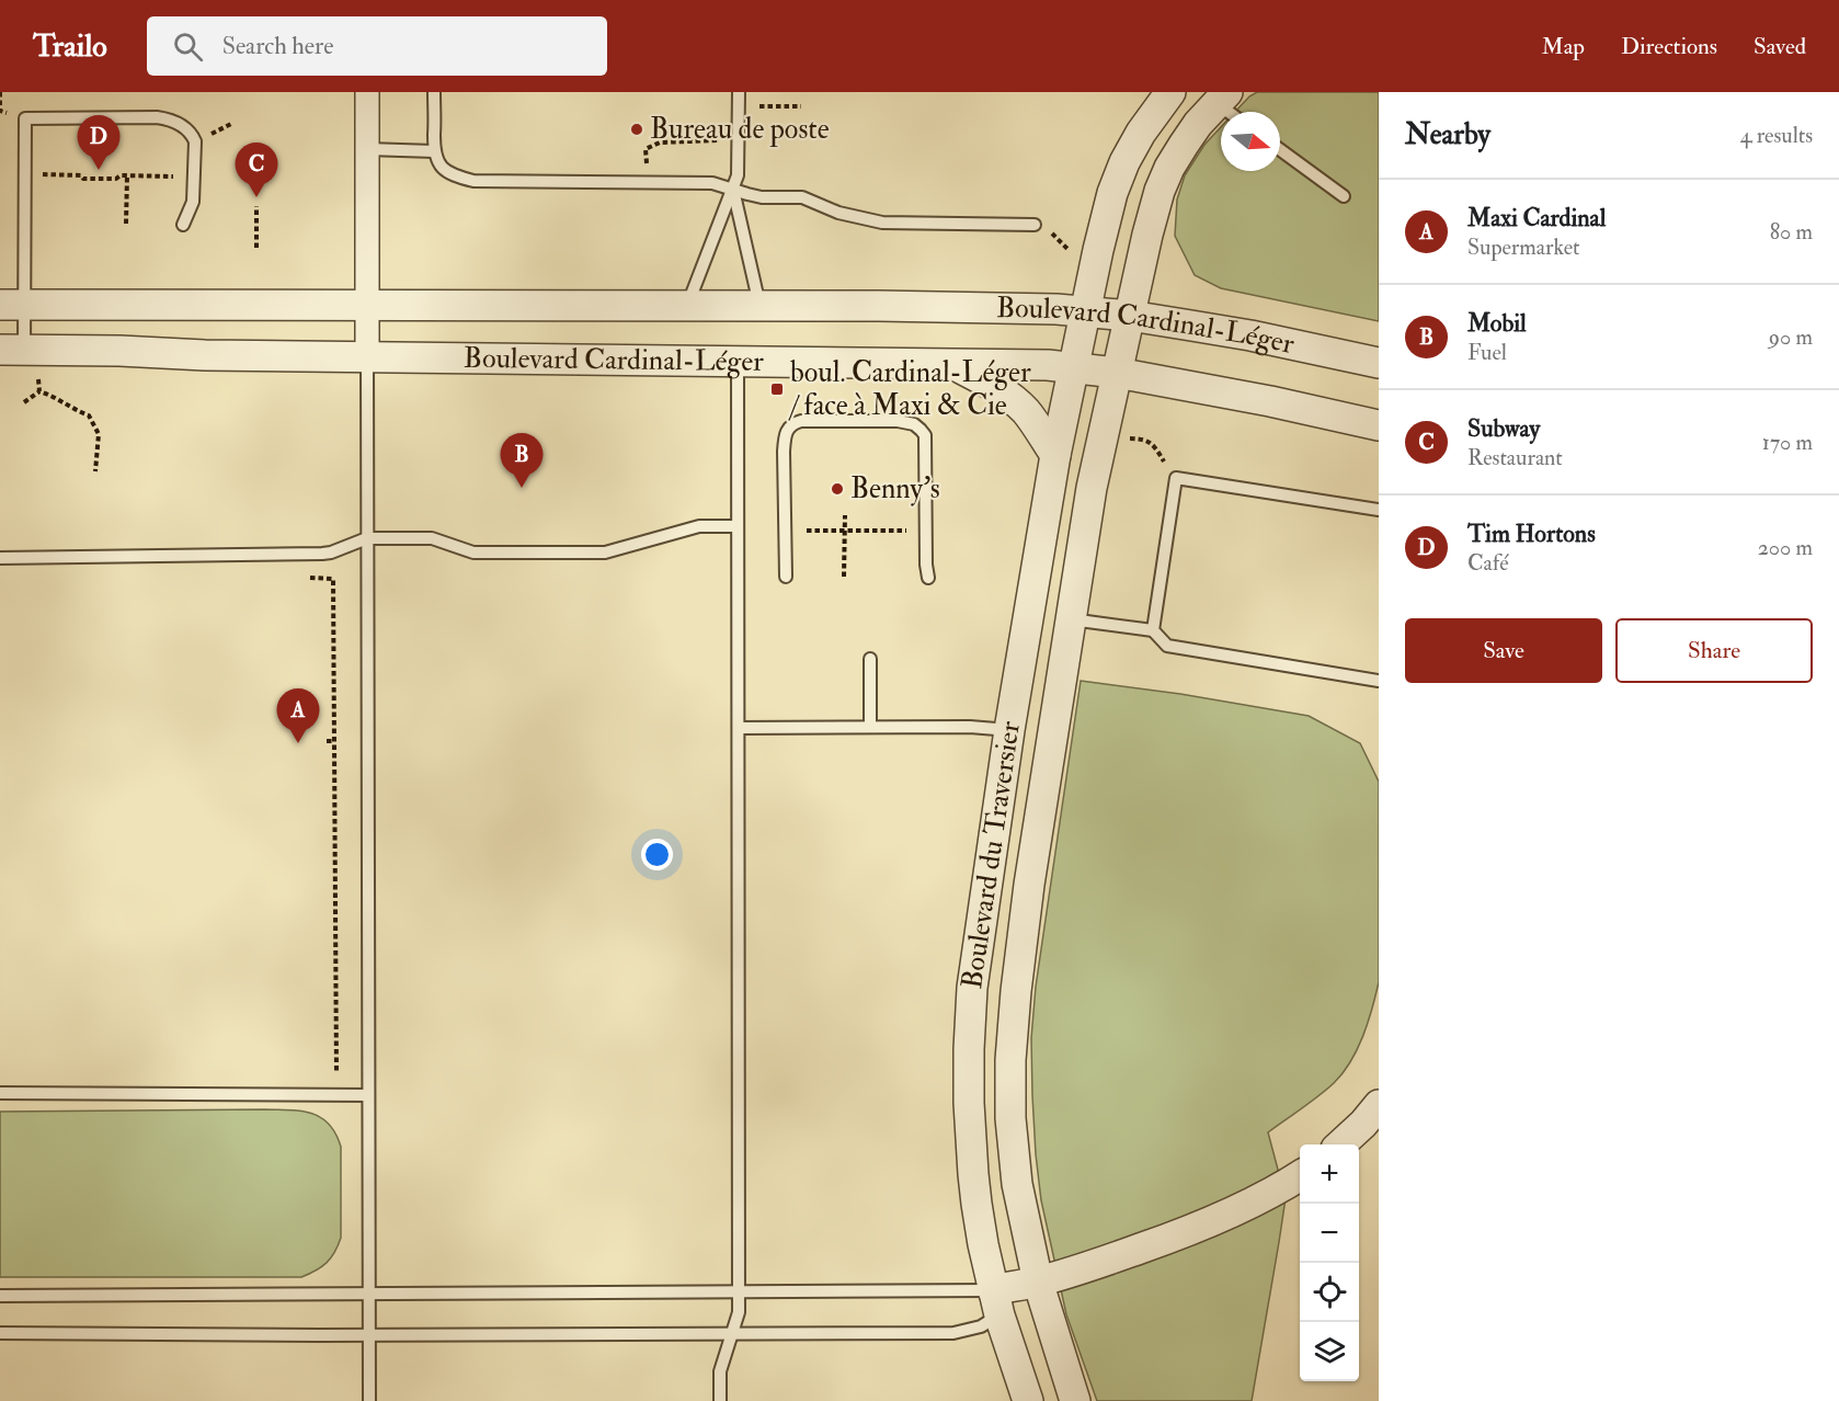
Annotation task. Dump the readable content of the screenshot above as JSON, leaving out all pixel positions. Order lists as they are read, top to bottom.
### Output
{
  "streets": {
    "street": ["Boulevard Cardinal-Léger", "Boulevard du Traversier"]
  },
  "crossings": [
    ["Boulevard Cardinal-Léger", "Boulevard du Traversier"]
  ],
  "places": {
    "other": ["Bureau de poste", "Benny's"],
    "transit": ["boul. Cardinal-Léger / face à Maxi & Cie"]
  },
  "north": "right",
  "page": {
    "header": "Trailo",
    "search": "Search here",
    "nav": ["Map", "Directions", "Saved"],
    "heading": ["Nearby", "4 results"],
    "pins": [
      "D",
      "C",
      "B",
      "A"
    ],
    "list": [
      {
        "mark": "A",
        "name": "Maxi Cardinal",
        "note": "Supermarket",
        "value": "80 m"
      },
      {
        "mark": "B",
        "name": "Mobil",
        "note": "Fuel",
        "value": "90 m"
      },
      {
        "mark": "C",
        "name": "Subway",
        "note": "Restaurant",
        "value": "170 m"
      },
      {
        "mark": "D",
        "name": "Tim Hortons",
        "note": "Café",
        "value": "200 m"
      }
    ],
    "buttons": ["Save", "Share"],
    "map_buttons": ["+", "−"]
  }
}
